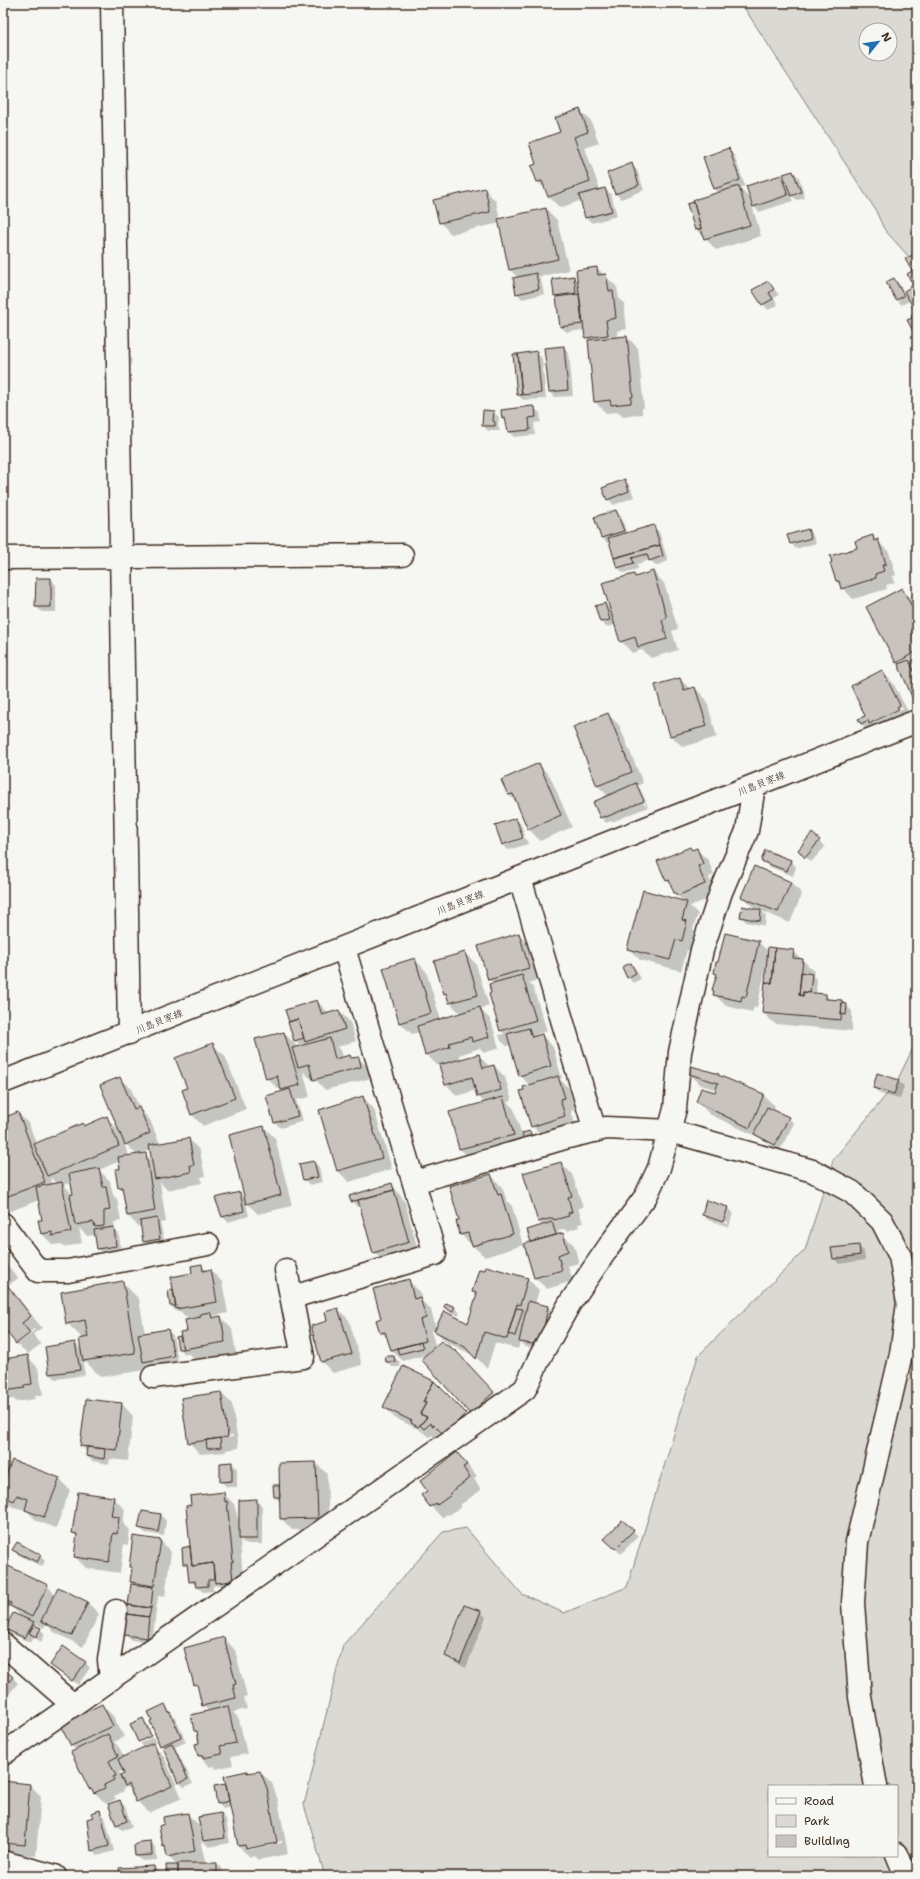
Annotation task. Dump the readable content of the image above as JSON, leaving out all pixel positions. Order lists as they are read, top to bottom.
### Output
{
  "streets": {
    "street": ["川島貝家線"]
  },
  "legend": ["Road", "Park", "Building"],
  "north": "top right"
}
